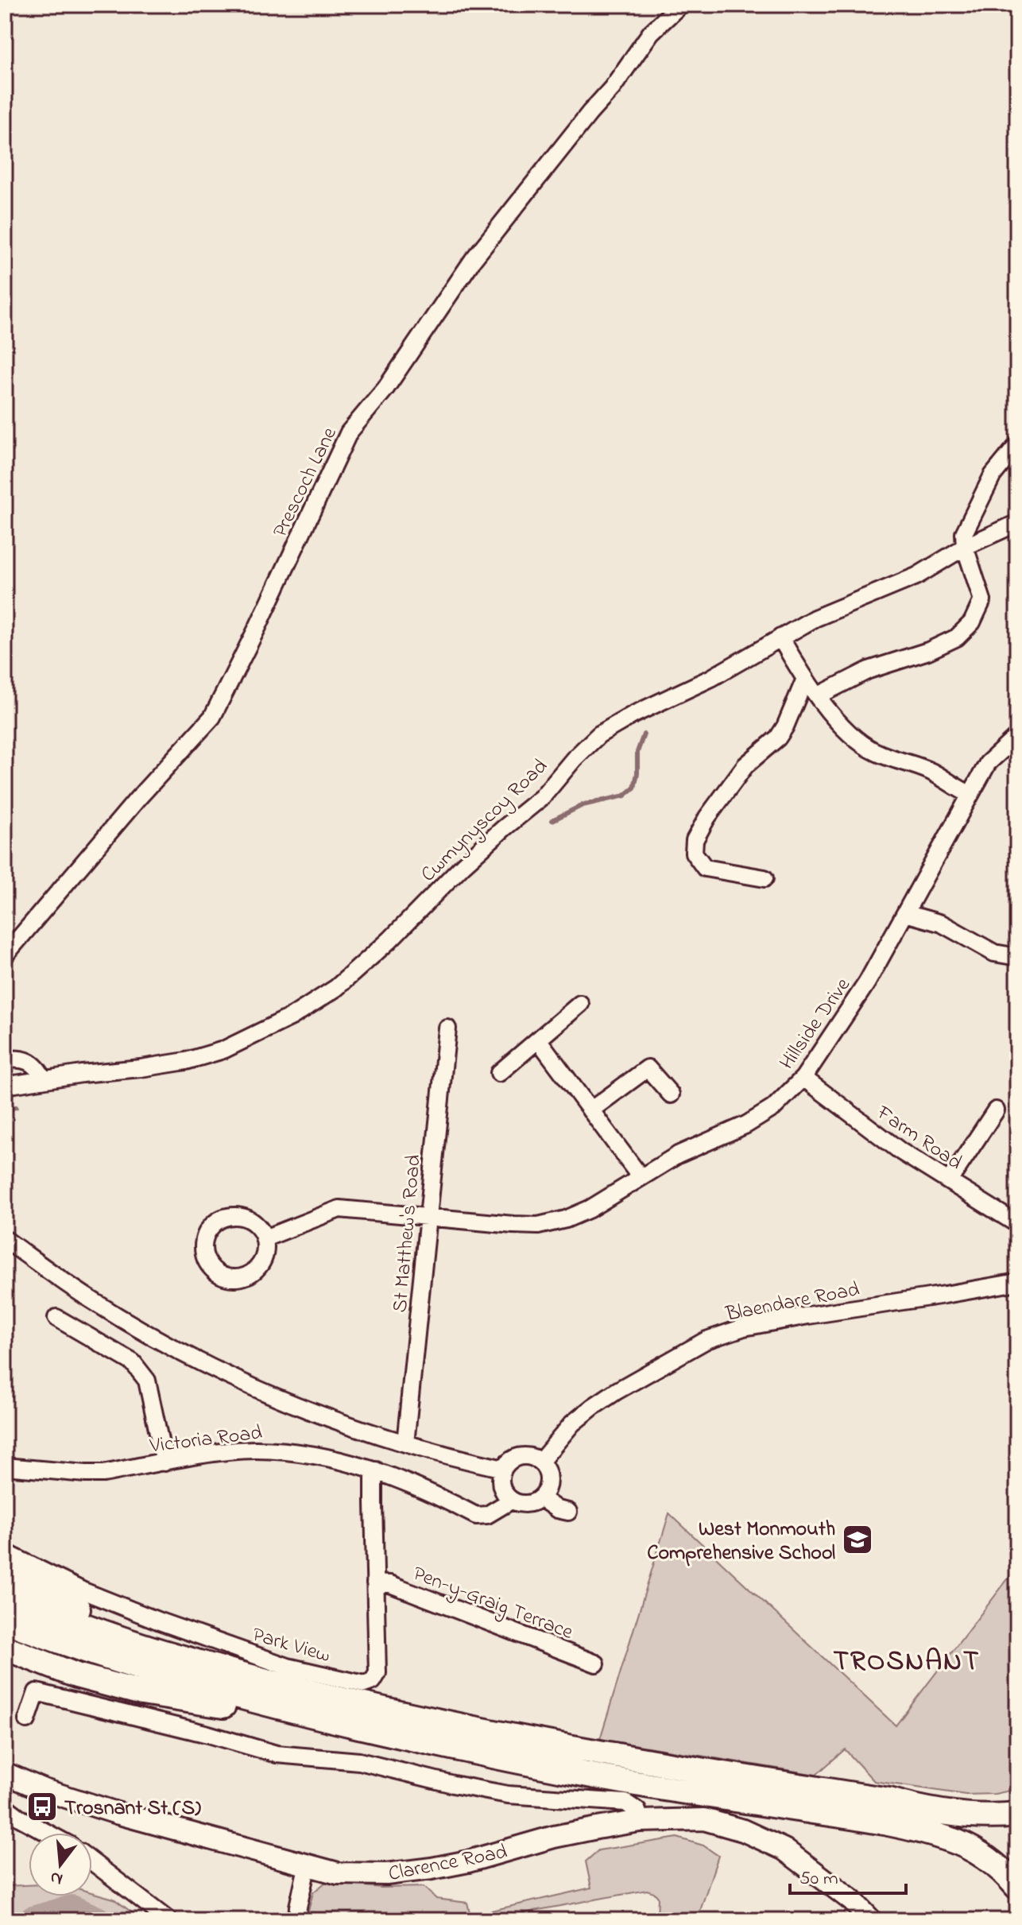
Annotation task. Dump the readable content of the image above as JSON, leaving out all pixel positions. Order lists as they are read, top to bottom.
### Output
{
  "streets": {
    "street": [
      "Prescoch Lane",
      "Cwmynyscoy Road",
      "Hillside Drive",
      "Farm Road",
      "St Matthew's Road",
      "Blaendare Road",
      "Victoria Road",
      "Pen-y-Graig Terrace",
      "Park View",
      "Clarence Road"
    ]
  },
  "crossings": [
    ["Hillside Drive", "Farm Road"],
    ["Hillside Drive", "St Matthew's Road"],
    ["Blaendare Road", "Victoria Road"],
    ["Victoria Road", "Park View"],
    ["Pen-y-Graig Terrace", "Park View"]
  ],
  "districts": ["TROSNANT"],
  "places": {
    "school or university": ["West Monmouth Comprehensive School"],
    "bus stop": ["Trosnant St (S)"]
  },
  "scale_bar": "50 m",
  "north": "bottom"
}
